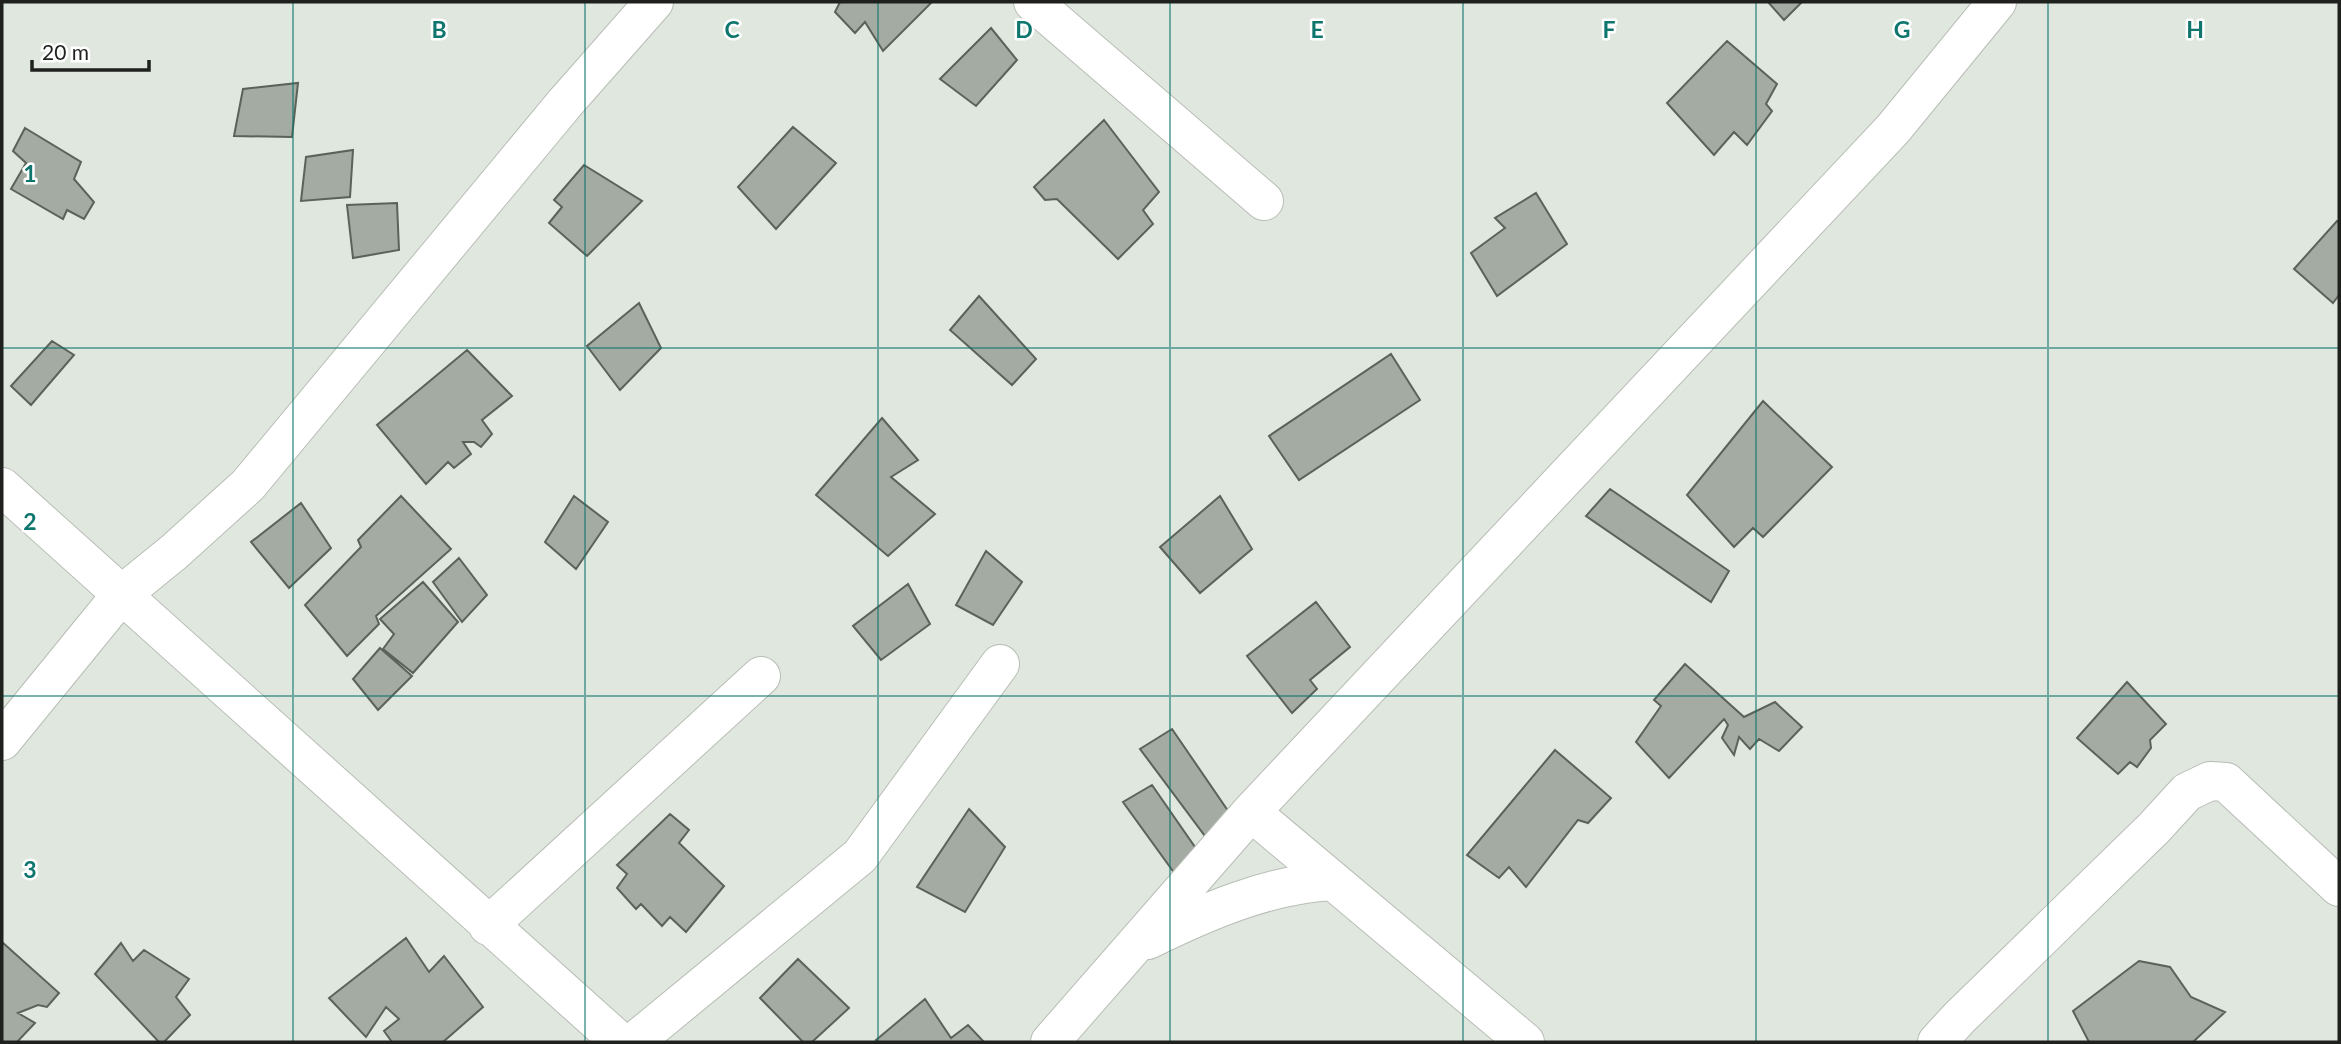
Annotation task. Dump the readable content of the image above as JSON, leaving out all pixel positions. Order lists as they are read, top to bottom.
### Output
{
  "scale_bar": "20 m",
  "grid": {
    "columns": [
      "B",
      "C",
      "D",
      "E",
      "F",
      "G",
      "H"
    ],
    "rows": ["1", "2", "3"]
  }
}
